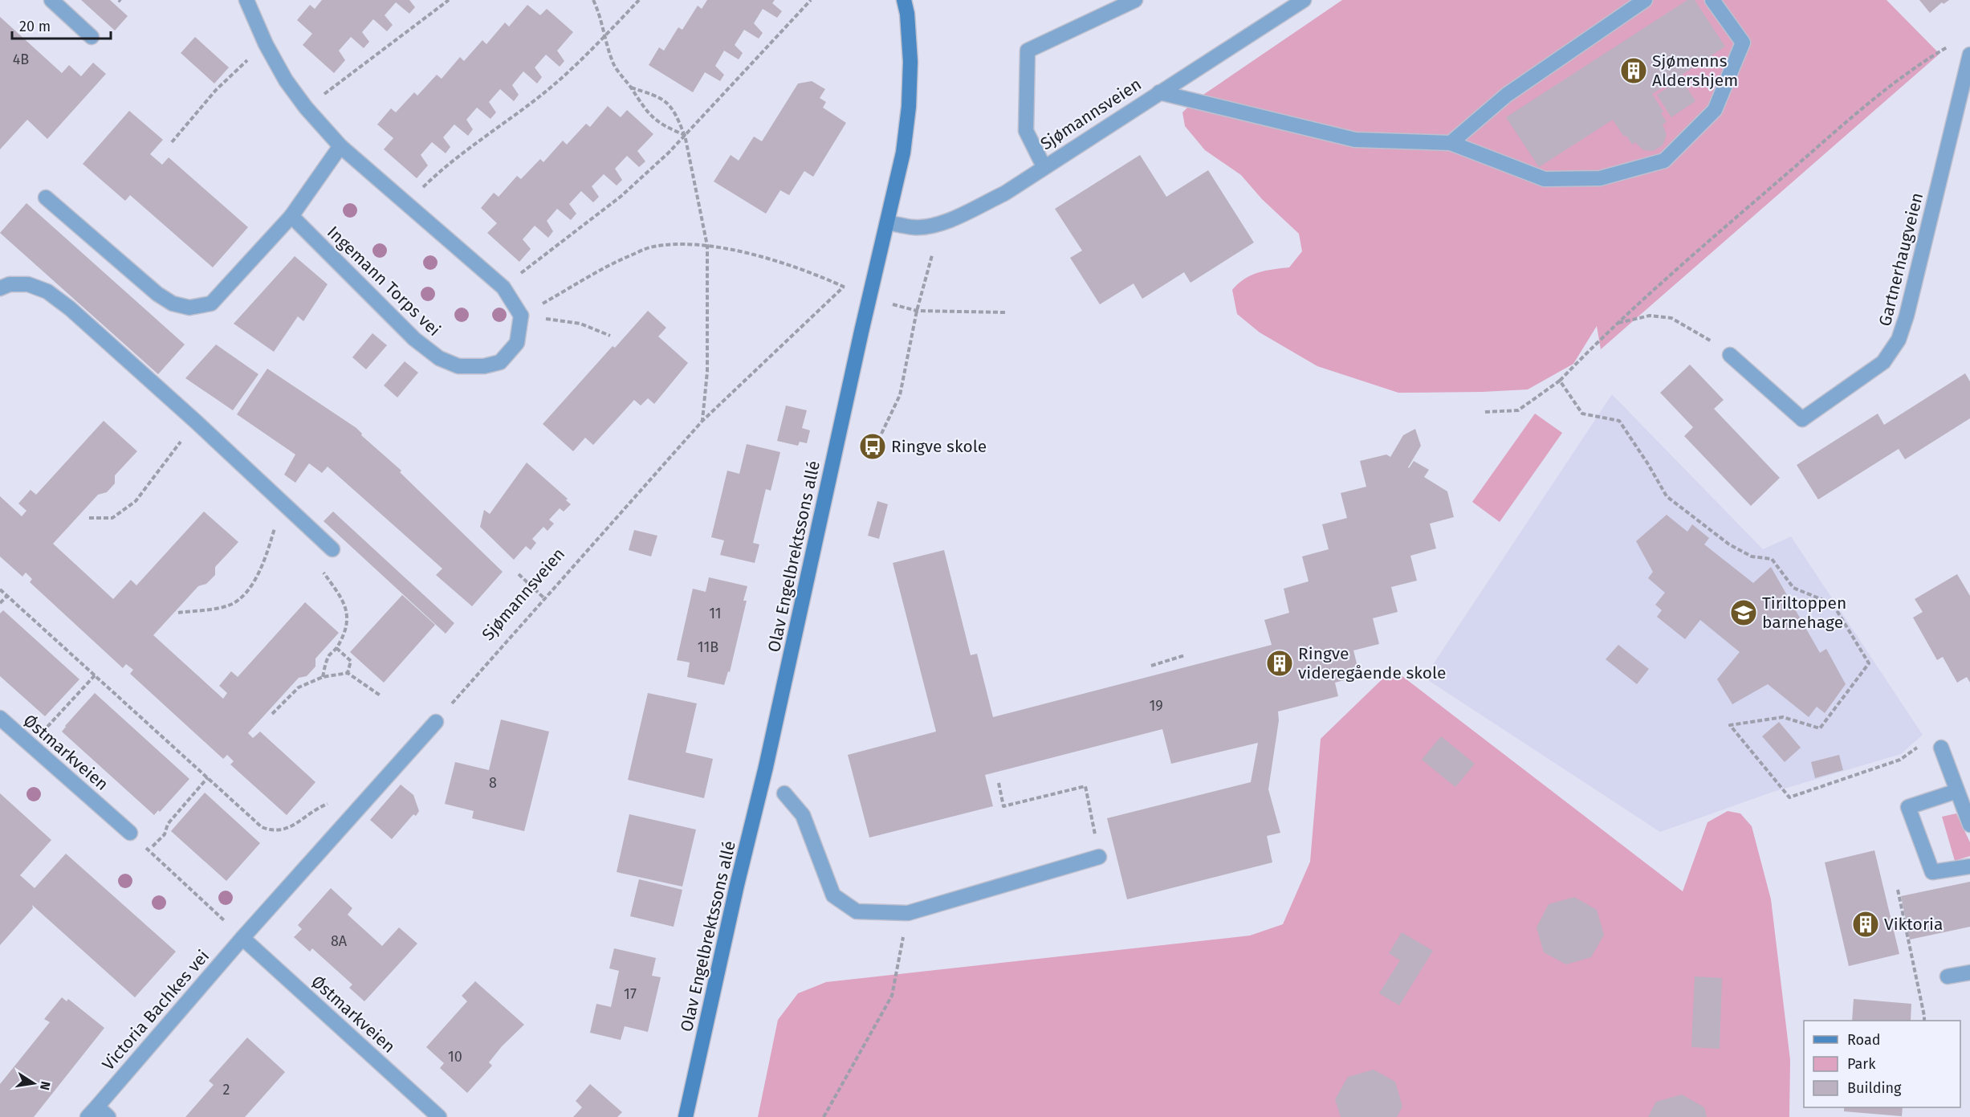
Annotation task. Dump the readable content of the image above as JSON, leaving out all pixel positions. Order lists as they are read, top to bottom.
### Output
{
  "streets": {
    "street": [
      "Sjømannsveien",
      "Gartnerhaugveien",
      "Ingemann Torps vei",
      "Olav Engelbrektssons allé",
      "Østmarkveien",
      "Victoria Bachkes vei"
    ]
  },
  "crossings": [
    ["Sjømannsveien", "Olav Engelbrektssons allé"],
    ["Østmarkveien", "Victoria Bachkes vei"]
  ],
  "places": {
    "building": ["Sjømenns Aldershjem", "Ringve videregående skole", "Viktoria"],
    "bus stop": ["Ringve skole"],
    "school or university": ["Tiriltoppen barnehage"]
  },
  "house_numbers": [
    "4B",
    "11",
    "11B",
    "19",
    "8",
    "8A",
    "17",
    "10",
    "2"
  ],
  "legend": ["Road", "Park", "Building"],
  "scale_bar": "20 m",
  "north": "right"
}
